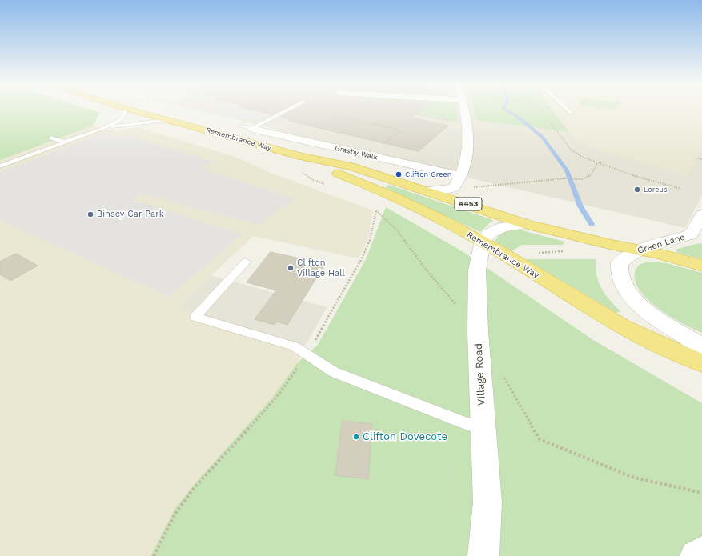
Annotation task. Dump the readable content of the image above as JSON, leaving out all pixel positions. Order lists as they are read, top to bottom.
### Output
{
  "streets": {
    "highway": ["Remembrance Way", "A453"],
    "street": ["Grasby Walk", "Green Lane", "Village Road"]
  },
  "crossings": [
    ["Remembrance Way", "Green Lane"],
    ["Remembrance Way", "Village Road"]
  ],
  "places": [
    "Clifton Green",
    "Loreus",
    "Binsey Car Park",
    "Clifton Village Hall",
    "Clifton Dovecote"
  ]
}
